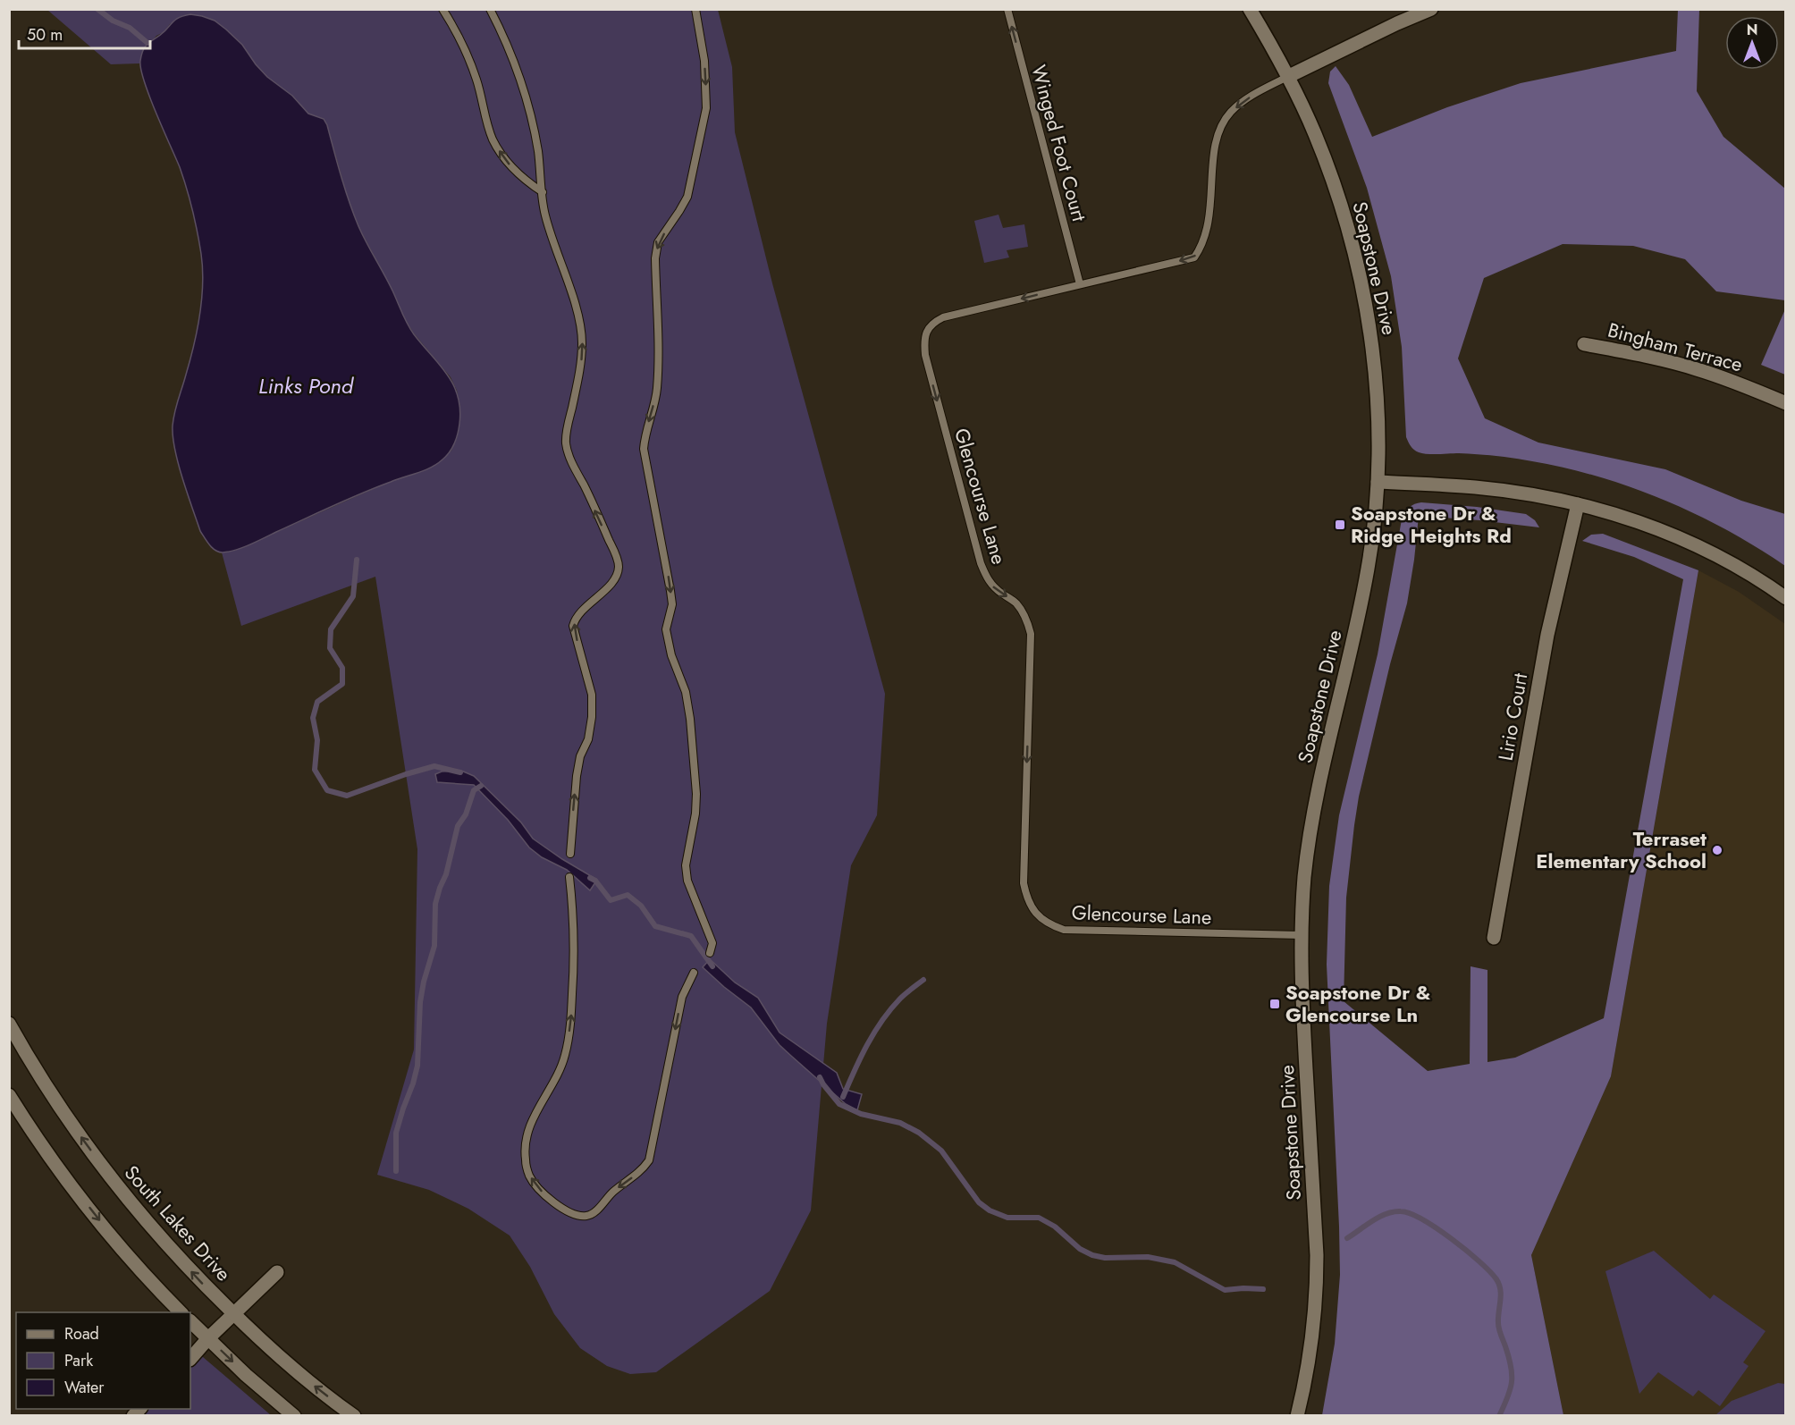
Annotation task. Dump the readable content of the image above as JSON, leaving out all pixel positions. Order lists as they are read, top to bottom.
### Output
{
  "streets": {
    "street": [
      "Soapstone Drive",
      "Bingham Terrace",
      "Lirio Court",
      "South Lakes Drive"
    ],
    "lane": ["Winged Foot Court", "Glencourse Lane"]
  },
  "crossings": [
    ["Winged Foot Court", "Glencourse Lane"],
    ["Soapstone Drive", "Glencourse Lane"]
  ],
  "one_way": ["Winged Foot Court"],
  "water": ["Links Pond"],
  "places": {
    "transit": ["Soapstone Dr & Ridge Heights Rd", "Soapstone Dr & Glencourse Ln"],
    "other": ["Terraset Elementary School"]
  },
  "legend": ["Road", "Park", "Water"],
  "scale_bar": "50 m",
  "north": "top"
}
